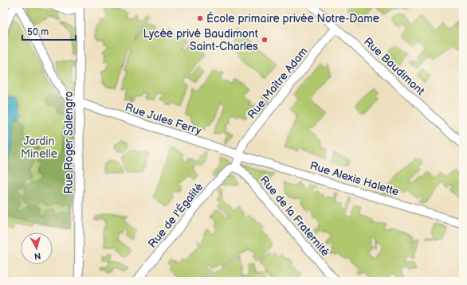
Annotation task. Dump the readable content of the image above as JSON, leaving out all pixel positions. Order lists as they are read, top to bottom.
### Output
{
  "streets": {
    "street": [
      "Rue Baudimont",
      "Rue Maître Adam",
      "Rue Jules Ferry",
      "Rue Roger Salengro",
      "Rue Alexis Halette",
      "Rue de l'Égalité",
      "Rue de la Fraternité"
    ]
  },
  "crossings": [
    ["Rue Baudimont", "Rue Maître Adam"],
    ["Rue Maître Adam", "Rue Jules Ferry"],
    ["Rue Maître Adam", "Rue Alexis Halette"],
    ["Rue Maître Adam", "Rue de l'Égalité"],
    ["Rue Maître Adam", "Rue de la Fraternité"],
    ["Rue Jules Ferry", "Rue Roger Salengro"],
    ["Rue Jules Ferry", "Rue Alexis Halette"],
    ["Rue de l'Égalité", "Rue de la Fraternité"]
  ],
  "parks": ["Jardin Minelle"],
  "places": ["École primaire privée Notre-Dame", "Lycée privé Baudimont Saint-Charles"],
  "scale_bar": "50 m",
  "north": "bottom"
}
